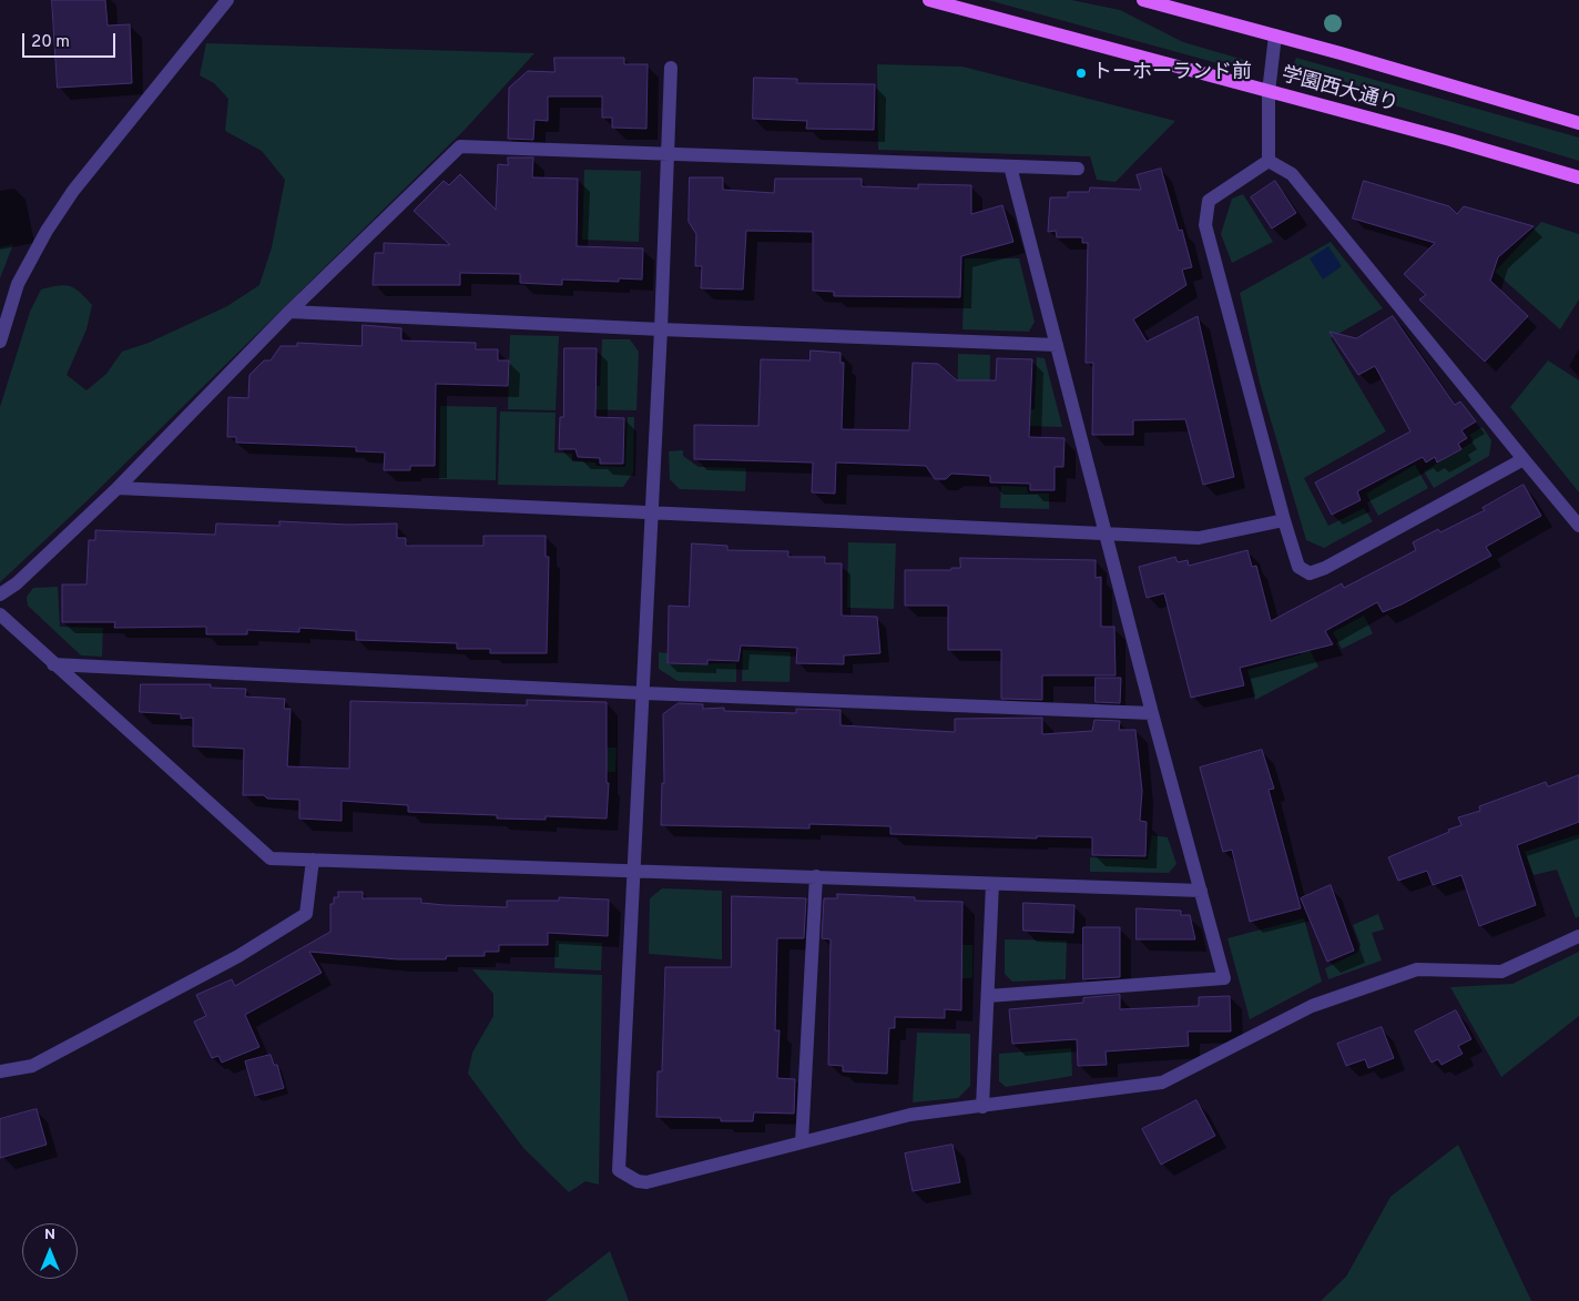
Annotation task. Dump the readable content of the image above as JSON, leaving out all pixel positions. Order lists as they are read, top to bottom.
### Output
{
  "streets": {
    "main road": ["学園西大通り"]
  },
  "places": ["トーホーランド前"],
  "scale_bar": "20 m",
  "north": "top"
}
